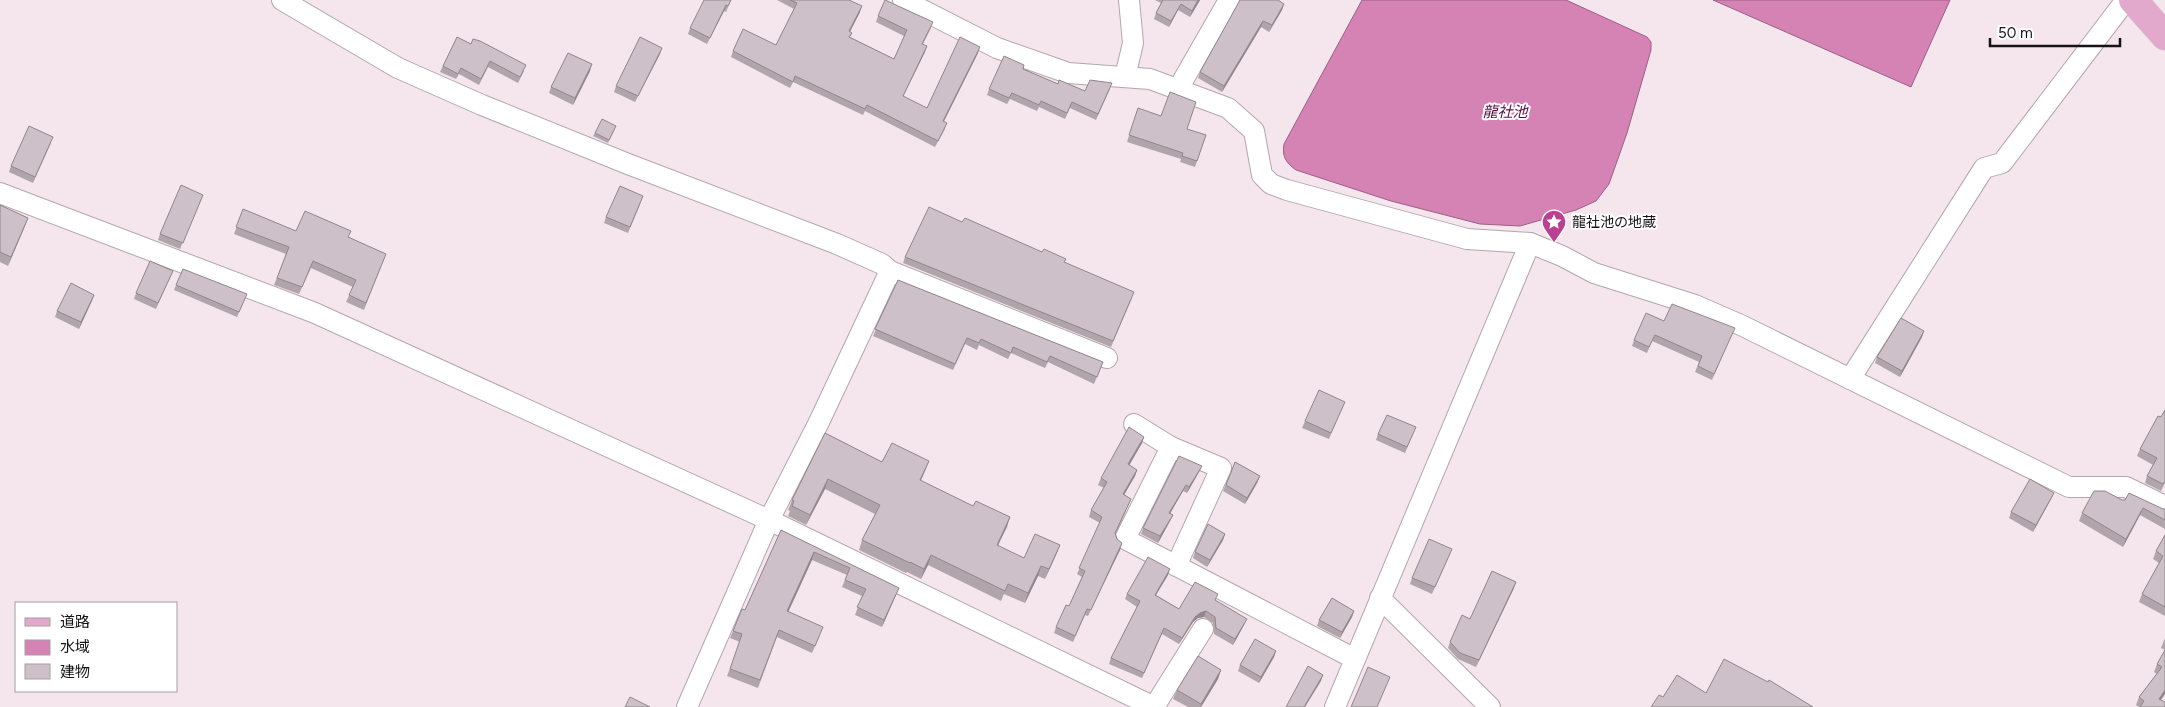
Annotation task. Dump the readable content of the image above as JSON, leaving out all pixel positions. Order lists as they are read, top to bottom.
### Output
{
  "water": ["龍社池"],
  "places": {
    "place": ["龍社池の地蔵"]
  },
  "legend": ["道路", "水域", "建物"],
  "scale_bar": "50 m"
}
